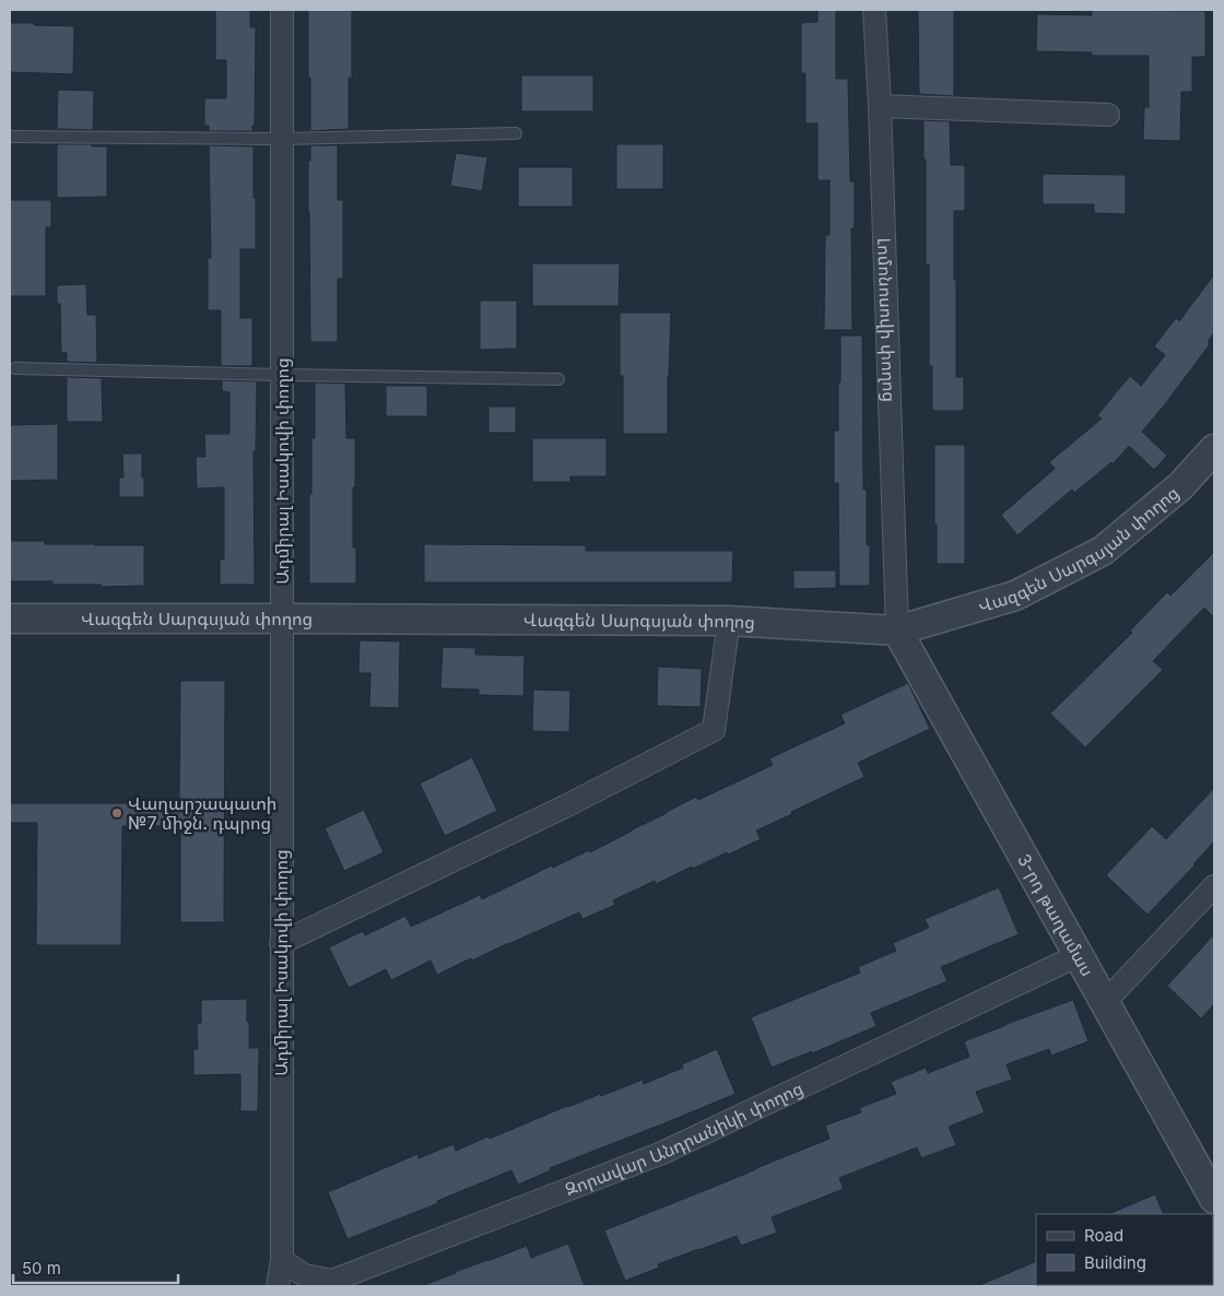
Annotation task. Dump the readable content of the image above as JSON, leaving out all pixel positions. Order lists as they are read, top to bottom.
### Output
{
  "streets": {
    "street": [
      "Լոմոնոսովի փողոց",
      "Ադմիրալ Իսակովի փողոց",
      "Վազգեն Սարգսյան փողոց",
      "3-րդ թաղամաս",
      "Զորավար Անդրանիկի փողոց"
    ]
  },
  "crossings": [
    ["Լոմոնոսովի փողոց", "Վազգեն Սարգսյան փողոց"],
    ["Լոմոնոսովի փողոց", "3-րդ թաղամաս"],
    ["Ադմիրալ Իսակովի փողոց", "Վազգեն Սարգսյան փողոց"],
    ["Ադմիրալ Իսակովի փողոց", "Զորավար Անդրանիկի փողոց"],
    ["Վազգեն Սարգսյան փողոց", "3-րդ թաղամաս"],
    ["3-րդ թաղամաս", "Զորավար Անդրանիկի փողոց"]
  ],
  "places": ["Վաղարշապատի №7 միջն. դպրոց"],
  "legend": ["Road", "Building"],
  "scale_bar": "50 m"
}
